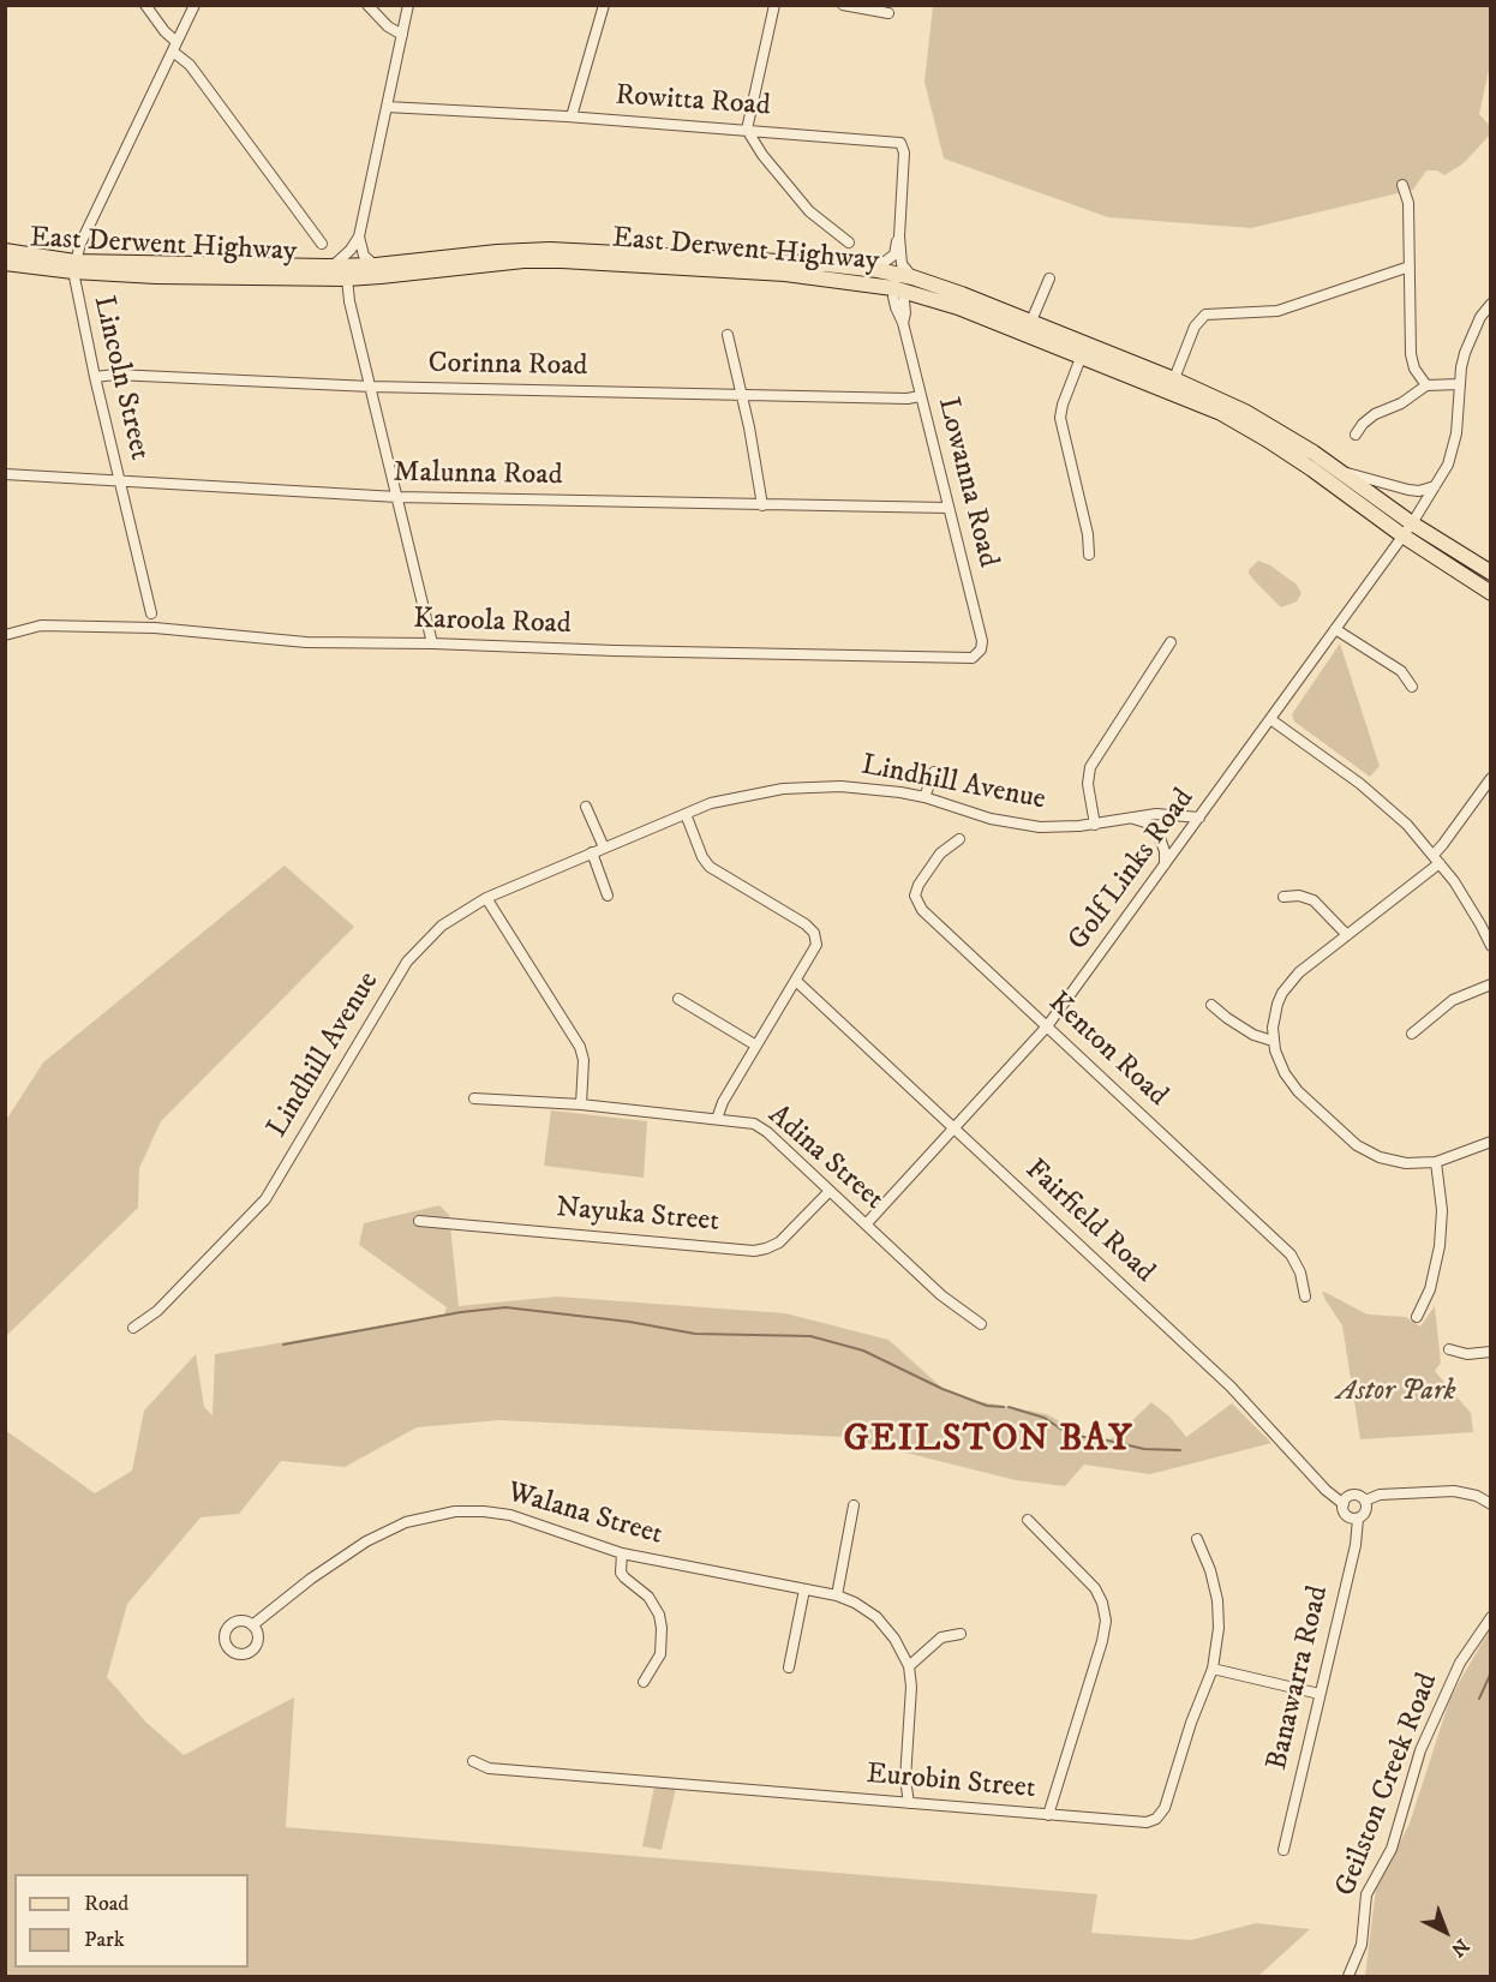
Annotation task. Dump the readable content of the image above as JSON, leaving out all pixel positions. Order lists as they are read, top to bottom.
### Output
{
  "streets": {
    "main road": ["East Derwent Highway"],
    "street": [
      "Rowitta Road",
      "Corinna Road",
      "Lincoln Street",
      "Malunna Road",
      "Lowanna Road",
      "Karoola Road",
      "Lindhill Avenue",
      "Golf Links Road",
      "Kenton Road",
      "Adina Street",
      "Nayuka Street",
      "Fairfield Road",
      "Walana Street",
      "Banawarra Road",
      "Eurobin Street",
      "Geilston Creek Road"
    ]
  },
  "crossings": [
    ["Rowitta Road", "East Derwent Highway"],
    ["Rowitta Road", "Lowanna Road"],
    ["East Derwent Highway", "Lincoln Street"],
    ["East Derwent Highway", "Lowanna Road"],
    ["East Derwent Highway", "Golf Links Road"],
    ["Corinna Road", "Lincoln Street"],
    ["Corinna Road", "Lowanna Road"],
    ["Lincoln Street", "Malunna Road"],
    ["Malunna Road", "Lowanna Road"],
    ["Lowanna Road", "Karoola Road"],
    ["Lindhill Avenue", "Golf Links Road"],
    ["Golf Links Road", "Kenton Road"],
    ["Golf Links Road", "Adina Street"],
    ["Golf Links Road", "Fairfield Road"],
    ["Adina Street", "Nayuka Street"],
    ["Fairfield Road", "Banawarra Road"],
    ["Walana Street", "Eurobin Street"]
  ],
  "districts": ["GEILSTON BAY"],
  "parks": ["Astor Park"],
  "legend": ["Road", "Park"],
  "north": "bottom right"
}
